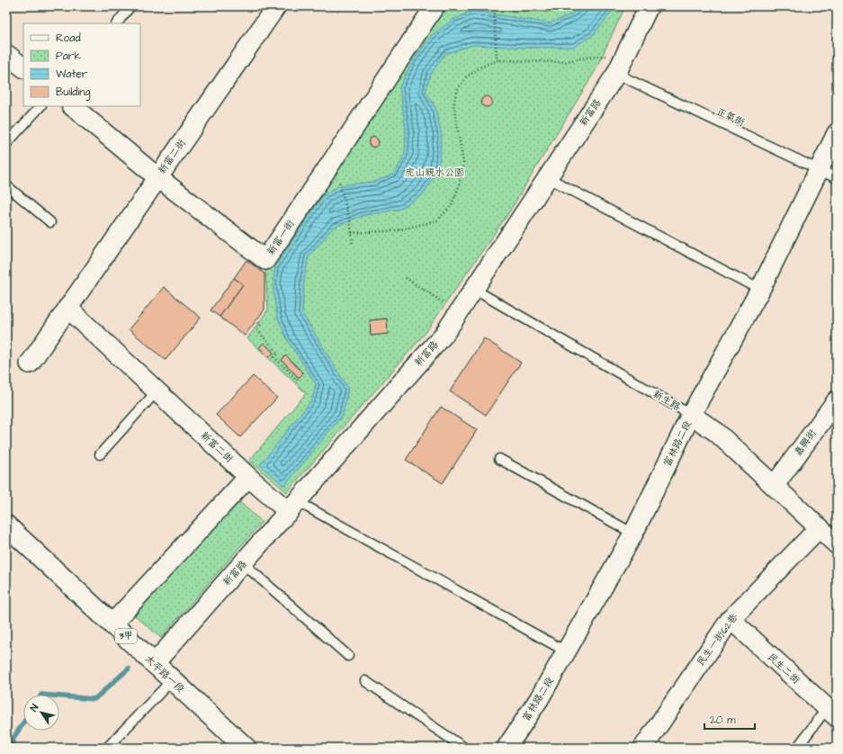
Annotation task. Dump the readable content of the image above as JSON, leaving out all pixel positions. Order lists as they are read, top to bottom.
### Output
{
  "streets": {
    "main road": ["3甲", "太平路一段"],
    "street": [
      "新富路",
      "新富二街",
      "新富一街",
      "新生路",
      "嘉興街",
      "富林路二段",
      "民生一街62巷",
      "民生二街"
    ],
    "lane": ["正氣街"]
  },
  "crossings": [
    ["新富路", "正氣街"],
    ["新富路", "新富二街"],
    ["新富路", "新生路"],
    ["新富路", "太平路一段"],
    ["正氣街", "富林路二段"],
    ["新富二街", "新富一街"],
    ["新生路", "嘉興街"],
    ["新生路", "富林路二段"],
    ["新生路", "民生一街62巷"],
    ["民生一街62巷", "民生二街"]
  ],
  "parks": ["虎山親水公園"],
  "legend": [
    "Road",
    "Park",
    "Water",
    "Building"
  ],
  "scale_bar": "20 m",
  "north": "top left"
}
